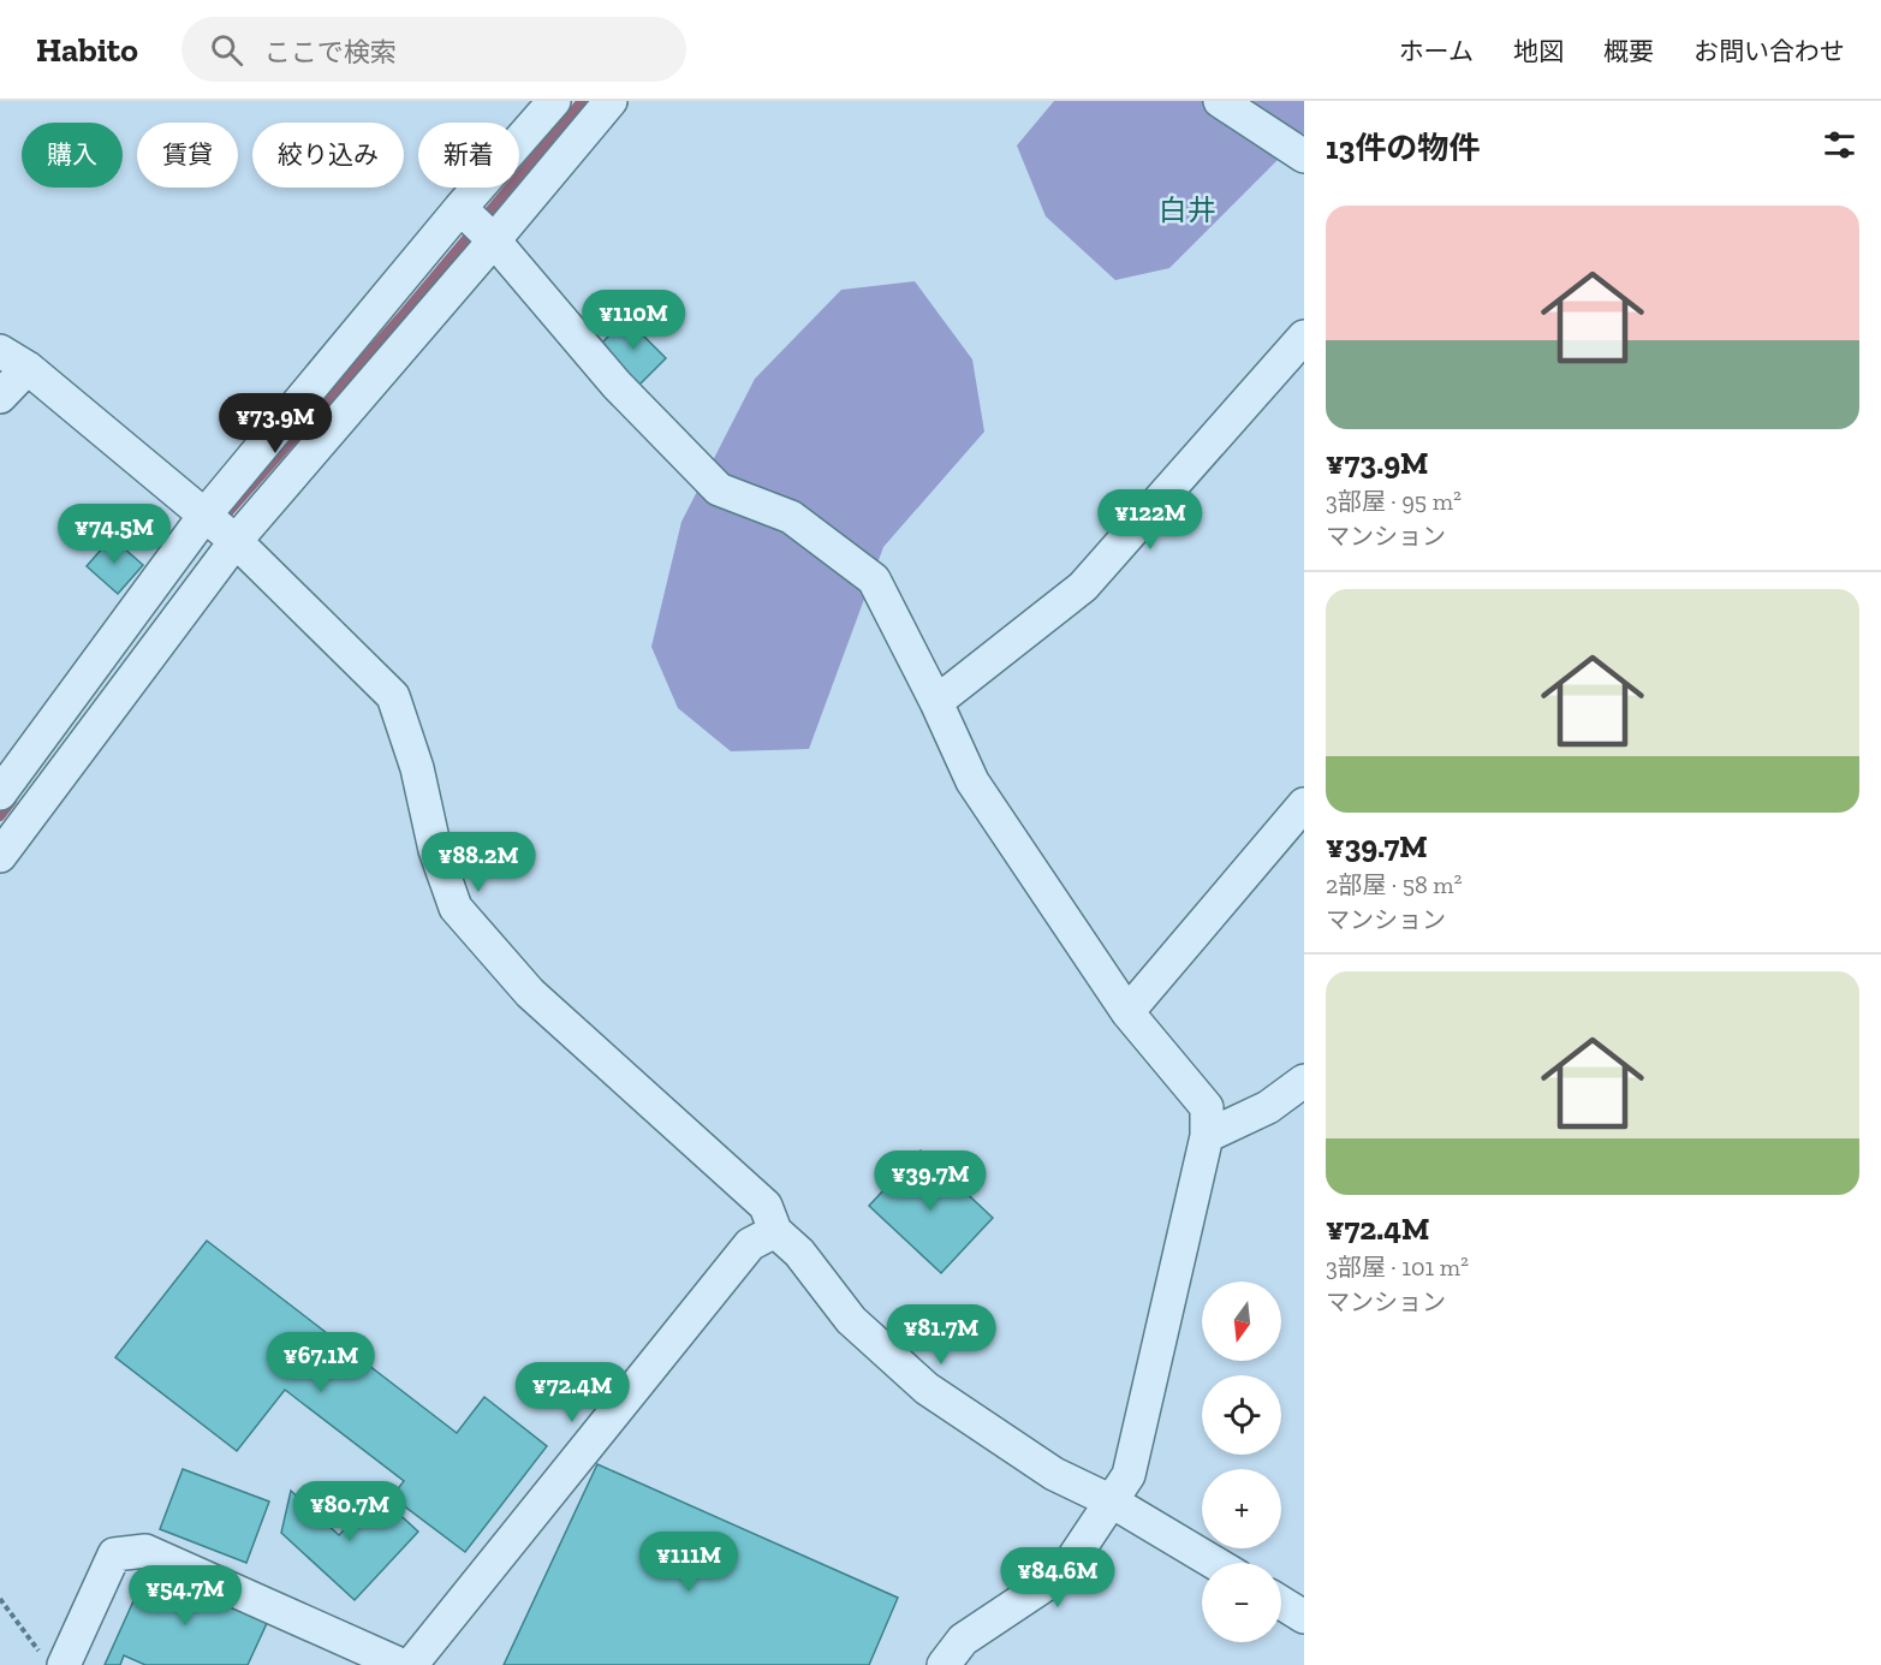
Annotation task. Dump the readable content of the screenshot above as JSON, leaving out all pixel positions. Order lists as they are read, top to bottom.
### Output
{
  "districts": ["白井"],
  "north": "bottom",
  "page": {
    "header": "Habito",
    "search": "ここで検索",
    "nav": [
      "ホーム",
      "地図",
      "概要",
      "お問い合わせ"
    ],
    "heading": "13件の物件",
    "chip": [
      "購入",
      "賃貸",
      "絞り込み",
      "新着"
    ],
    "list": [
      {
        "name": "¥73.9M",
        "note": "3部屋 · 95 m² · マンション"
      },
      {
        "name": "¥39.7M",
        "note": "2部屋 · 58 m² · マンション"
      },
      {
        "name": "¥72.4M",
        "note": "3部屋 · 101 m² · マンション"
      }
    ],
    "price": [
      "¥110M",
      "¥73.9M",
      "¥122M",
      "¥74.5M",
      "¥88.2M",
      "¥39.7M",
      "¥81.7M",
      "¥67.1M",
      "¥72.4M",
      "¥80.7M",
      "¥111M",
      "¥84.6M",
      "¥54.7M"
    ],
    "map_buttons": ["+", "−"]
  }
}
